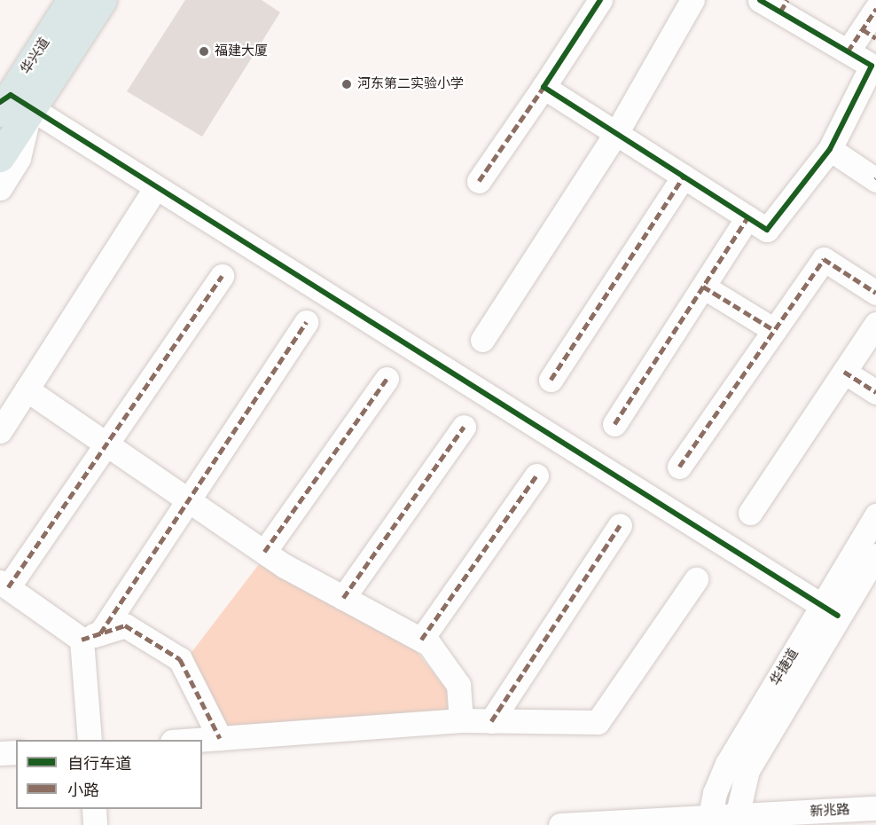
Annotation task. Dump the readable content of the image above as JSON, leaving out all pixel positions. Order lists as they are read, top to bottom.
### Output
{
  "streets": {
    "main road": ["华兴道"],
    "street": ["华捷道", "新兆路"]
  },
  "crossings": [
    ["华捷道", "新兆路"]
  ],
  "places": ["福建大厦", "河东第二实验小学"],
  "legend": ["自行车道", "小路"]
}
